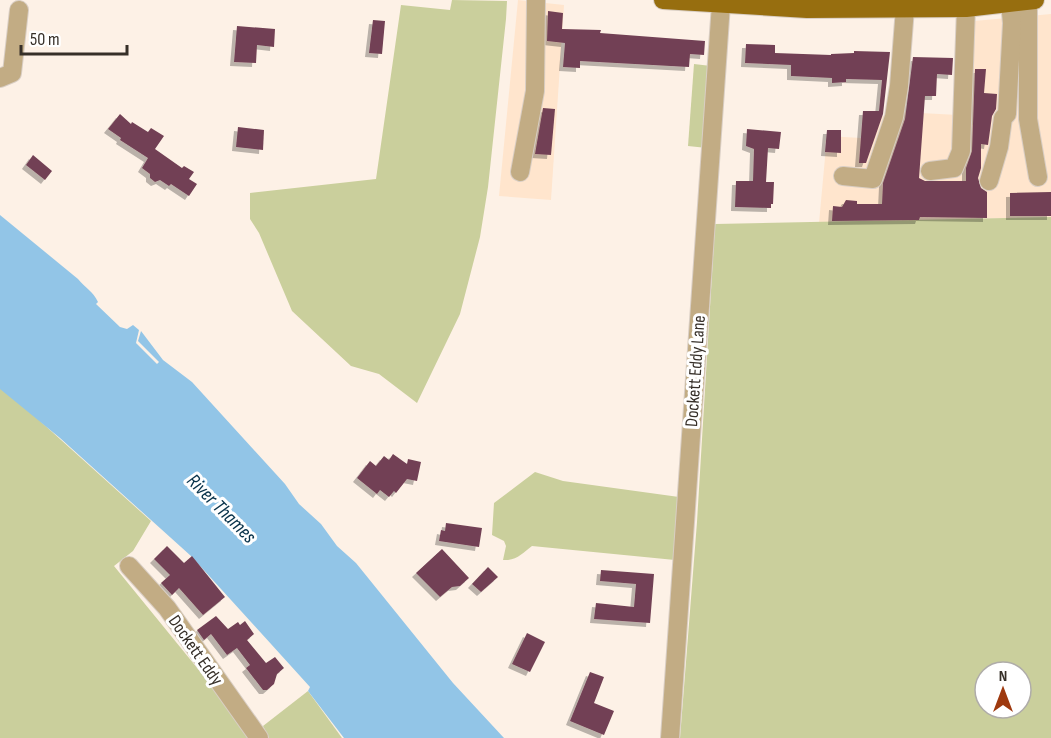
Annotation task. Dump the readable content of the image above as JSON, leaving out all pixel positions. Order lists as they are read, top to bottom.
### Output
{
  "streets": {
    "street": ["Dockett Eddy Lane", "Dockett Eddy"]
  },
  "water": ["River Thames"],
  "scale_bar": "50 m",
  "north": "top"
}
